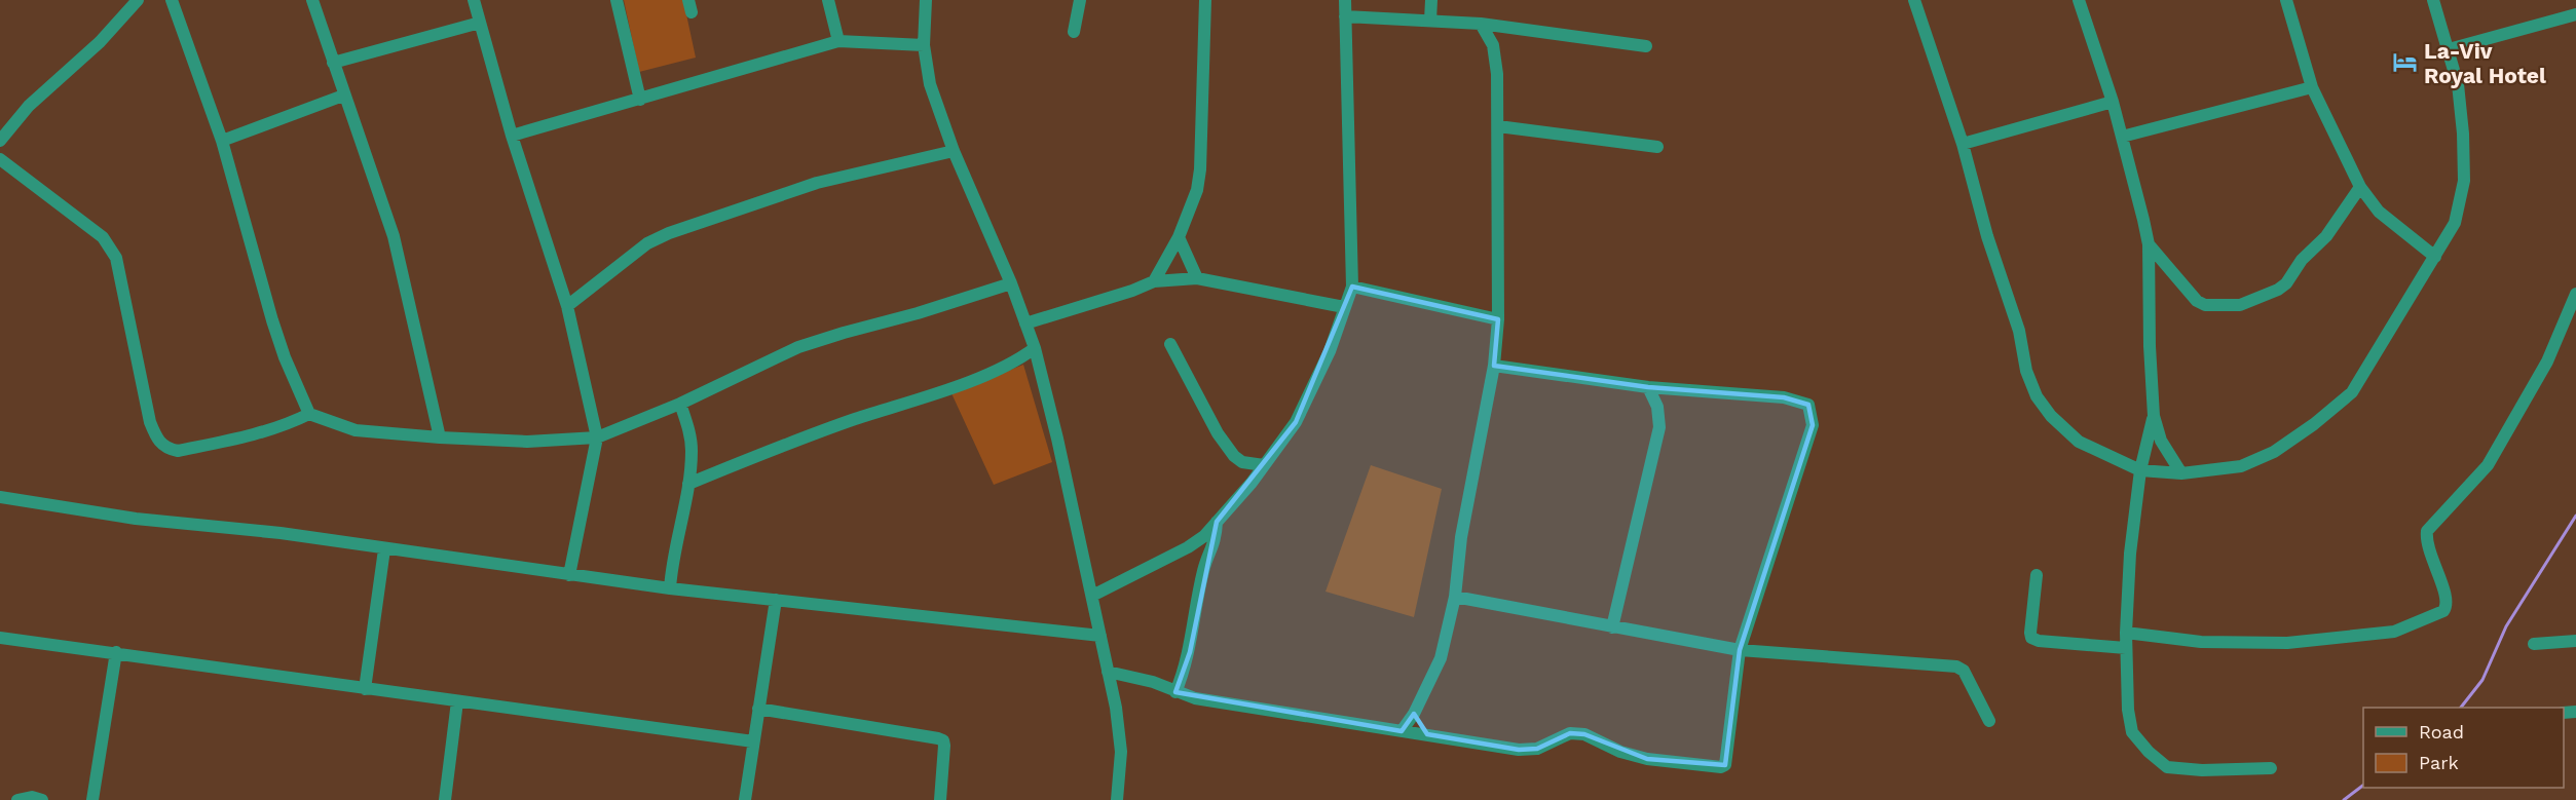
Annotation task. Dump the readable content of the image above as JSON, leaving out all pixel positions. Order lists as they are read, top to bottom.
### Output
{
  "places": {
    "hotel": ["La-Viv Royal Hotel"]
  },
  "legend": ["Road", "Park"]
}
